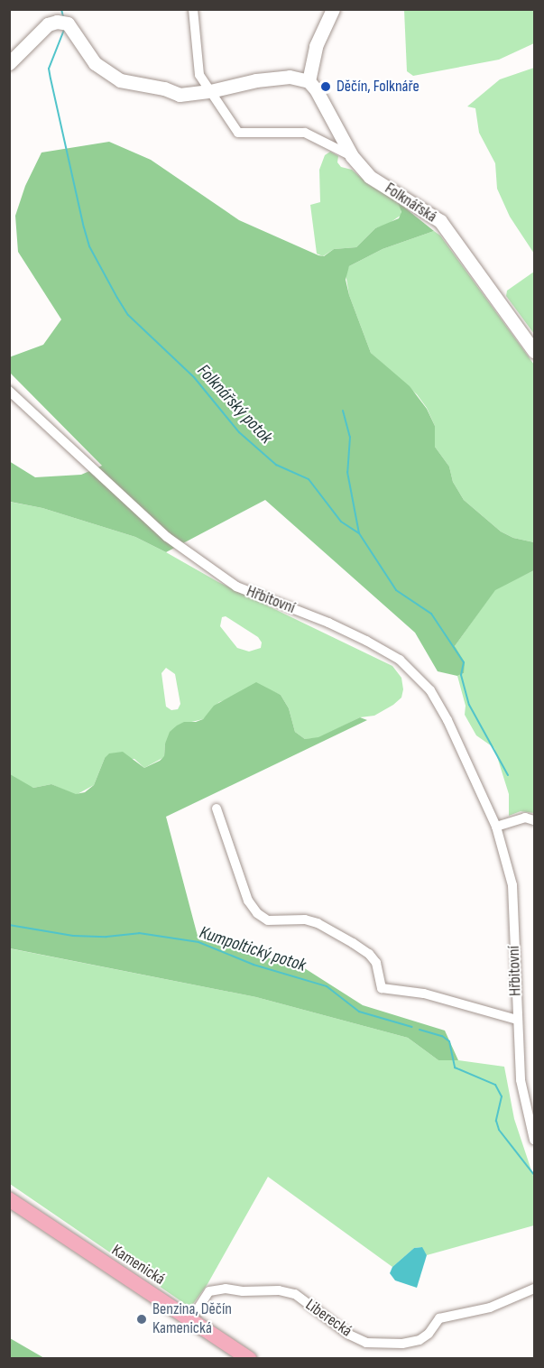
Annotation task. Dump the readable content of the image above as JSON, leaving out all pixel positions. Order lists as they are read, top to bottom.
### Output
{
  "streets": {
    "main road": ["Kamenická"],
    "street": ["Folknářská", "Hřbitovní", "Liberecká"]
  },
  "crossings": [
    ["Kamenická", "Liberecká"]
  ],
  "water": ["Folknářský potok", "Kumpoltický potok"],
  "places": ["Děčín, Folknáře", "Benzina, Děčín Kamenická"]
}
